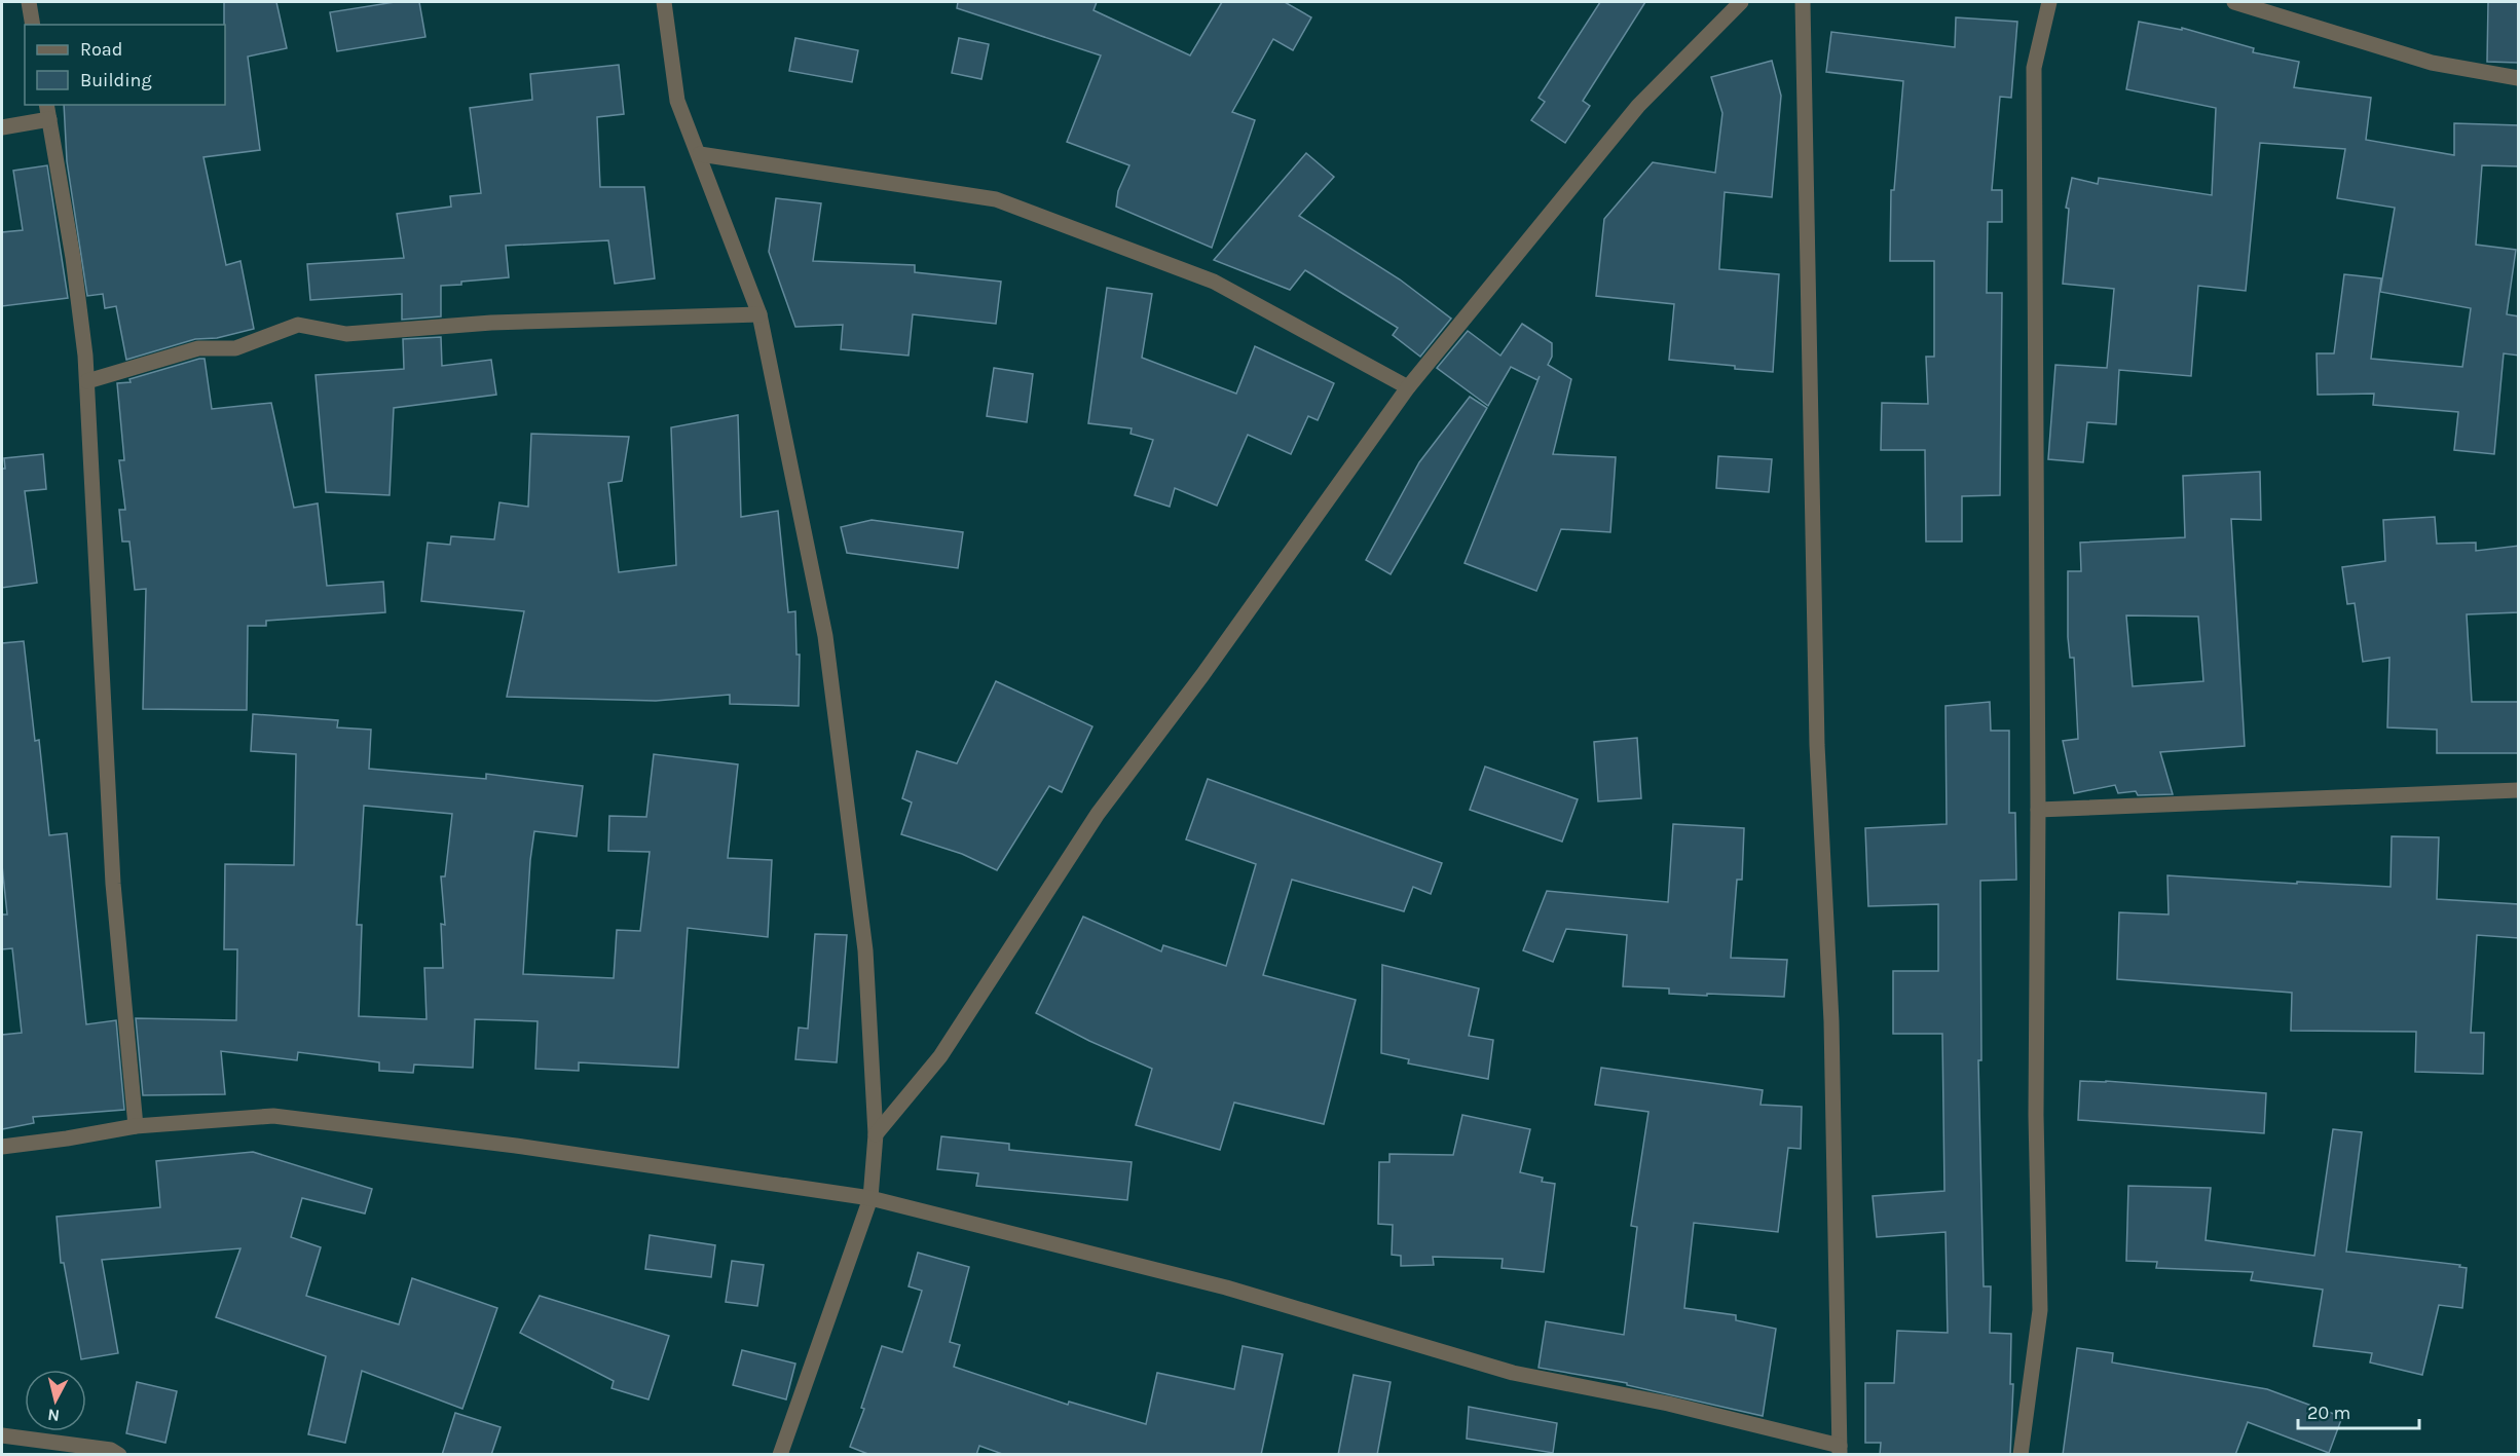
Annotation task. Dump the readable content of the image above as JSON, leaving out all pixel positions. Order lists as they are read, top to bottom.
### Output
{
  "legend": ["Road", "Building"],
  "scale_bar": "20 m",
  "north": "bottom"
}
